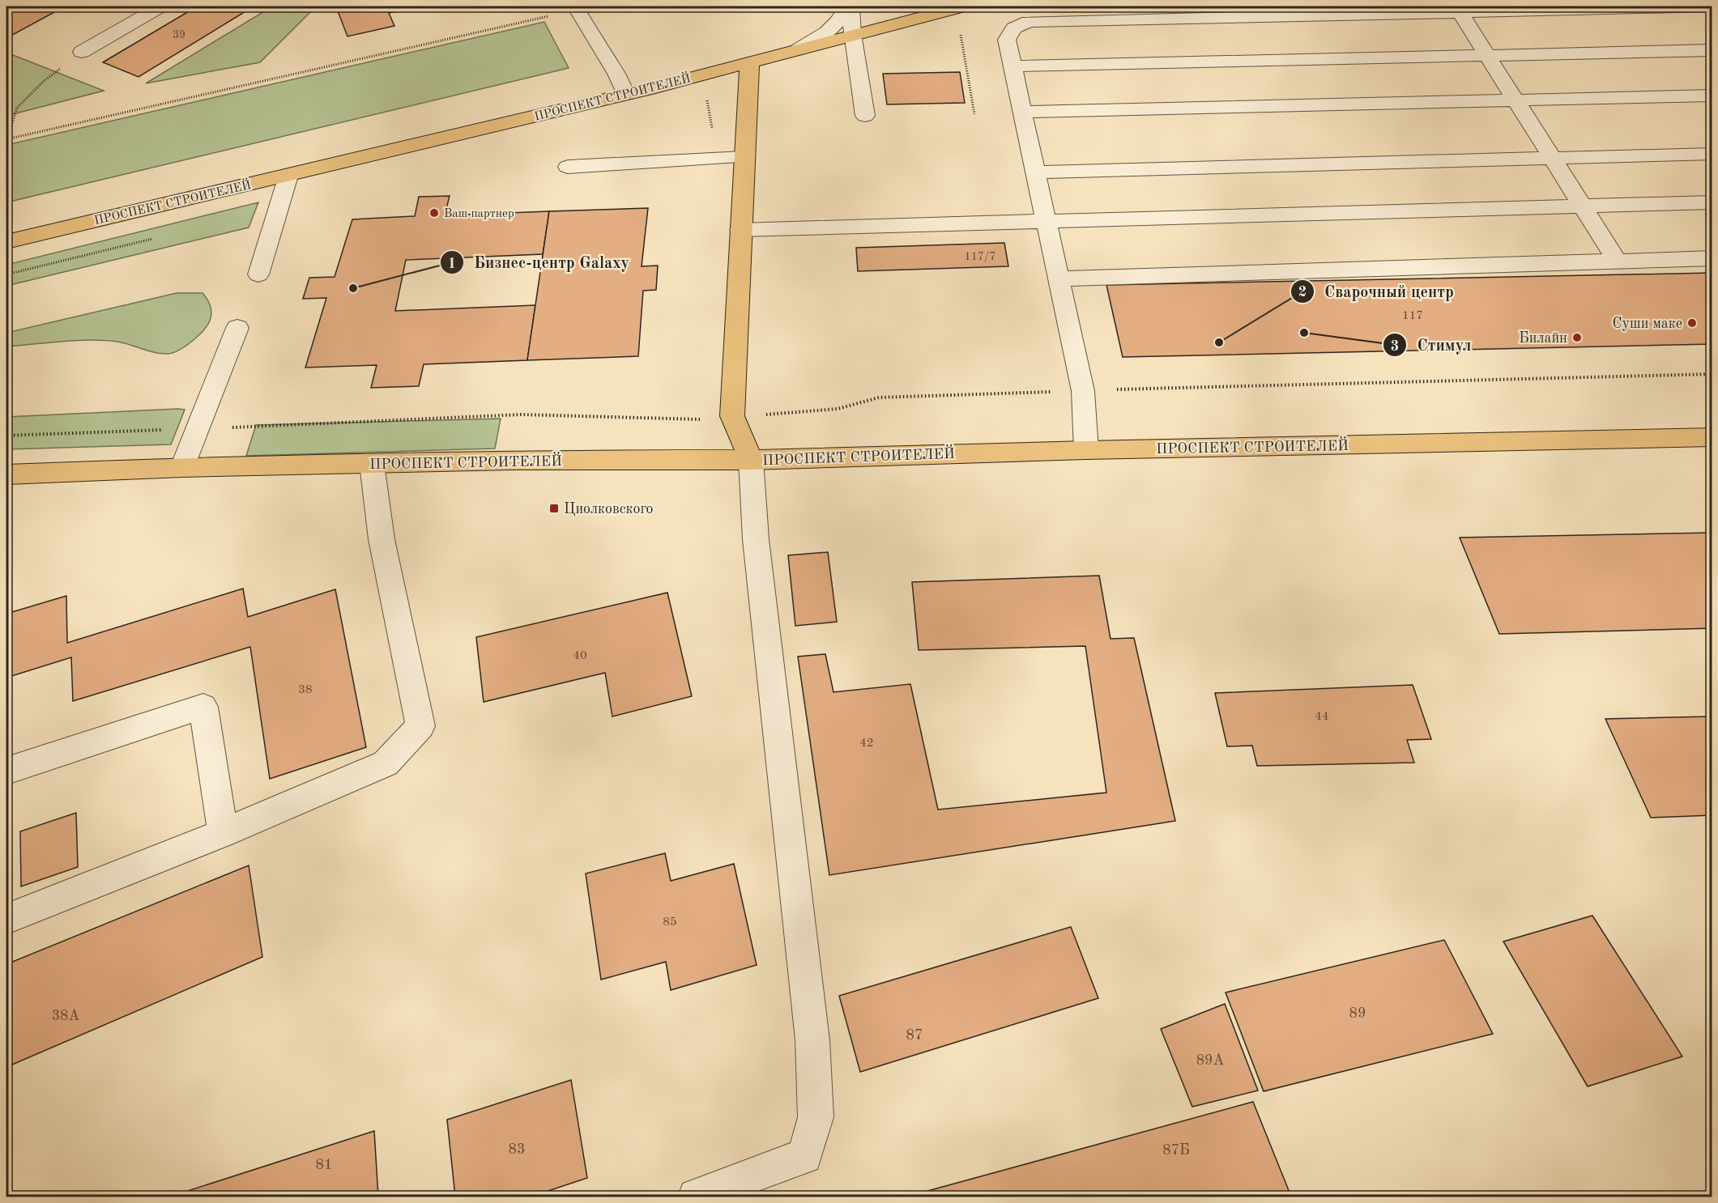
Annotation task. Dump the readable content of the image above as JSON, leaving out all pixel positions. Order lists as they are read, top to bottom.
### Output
{
  "streets": {
    "main road": ["ПРОСПЕКТ СТРОИТЕЛЕЙ"]
  },
  "places": {
    "other": [
      "Ваш партнер",
      "Бизнес-центр Galaxy",
      "Суши маке",
      "Стимул",
      "Билайн",
      "Сварочный центр"
    ],
    "transit": ["Циолковского"]
  },
  "house_numbers": [
    "39",
    "117/7",
    "117",
    "40",
    "38",
    "44",
    "42",
    "85",
    "89",
    "38А",
    "87",
    "89А",
    "83",
    "87Б",
    "81"
  ]
}
